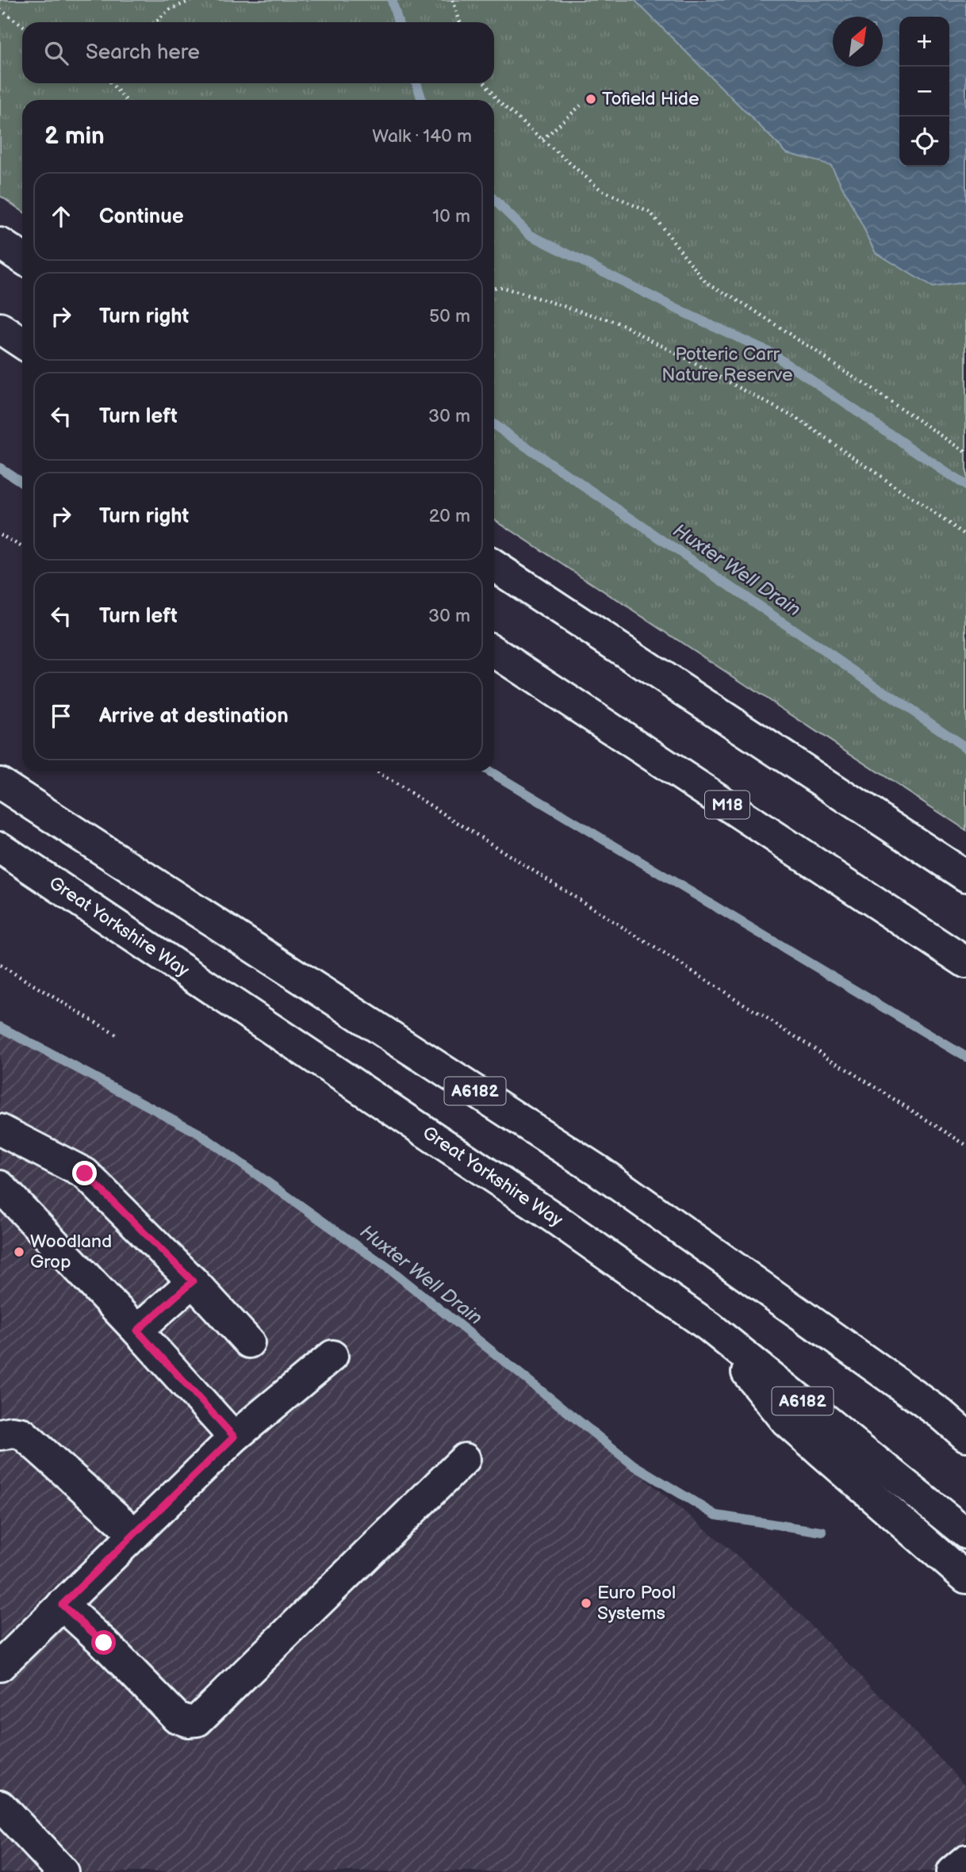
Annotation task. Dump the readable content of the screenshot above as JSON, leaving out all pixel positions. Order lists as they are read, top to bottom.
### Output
{
  "streets": {
    "main road": ["M18", "Great Yorkshire Way", "A6182"]
  },
  "water": ["Huxter Well Drain"],
  "parks": ["Potteric Carr Nature Reserve"],
  "places": ["Tofield Hide", "Woodland Grop", "Euro Pool Systems"],
  "north": "top right",
  "page": {
    "map_buttons": ["+", "−"],
    "search": "Search here",
    "heading": ["2 min", "Walk · 140 m"],
    "list": [
      ["Continue", "10 m"],
      ["Turn right", "50 m"],
      ["Turn left", "30 m"],
      ["Turn right", "20 m"],
      ["Turn left", "30 m"],
      "Arrive at destination"
    ]
  }
}
